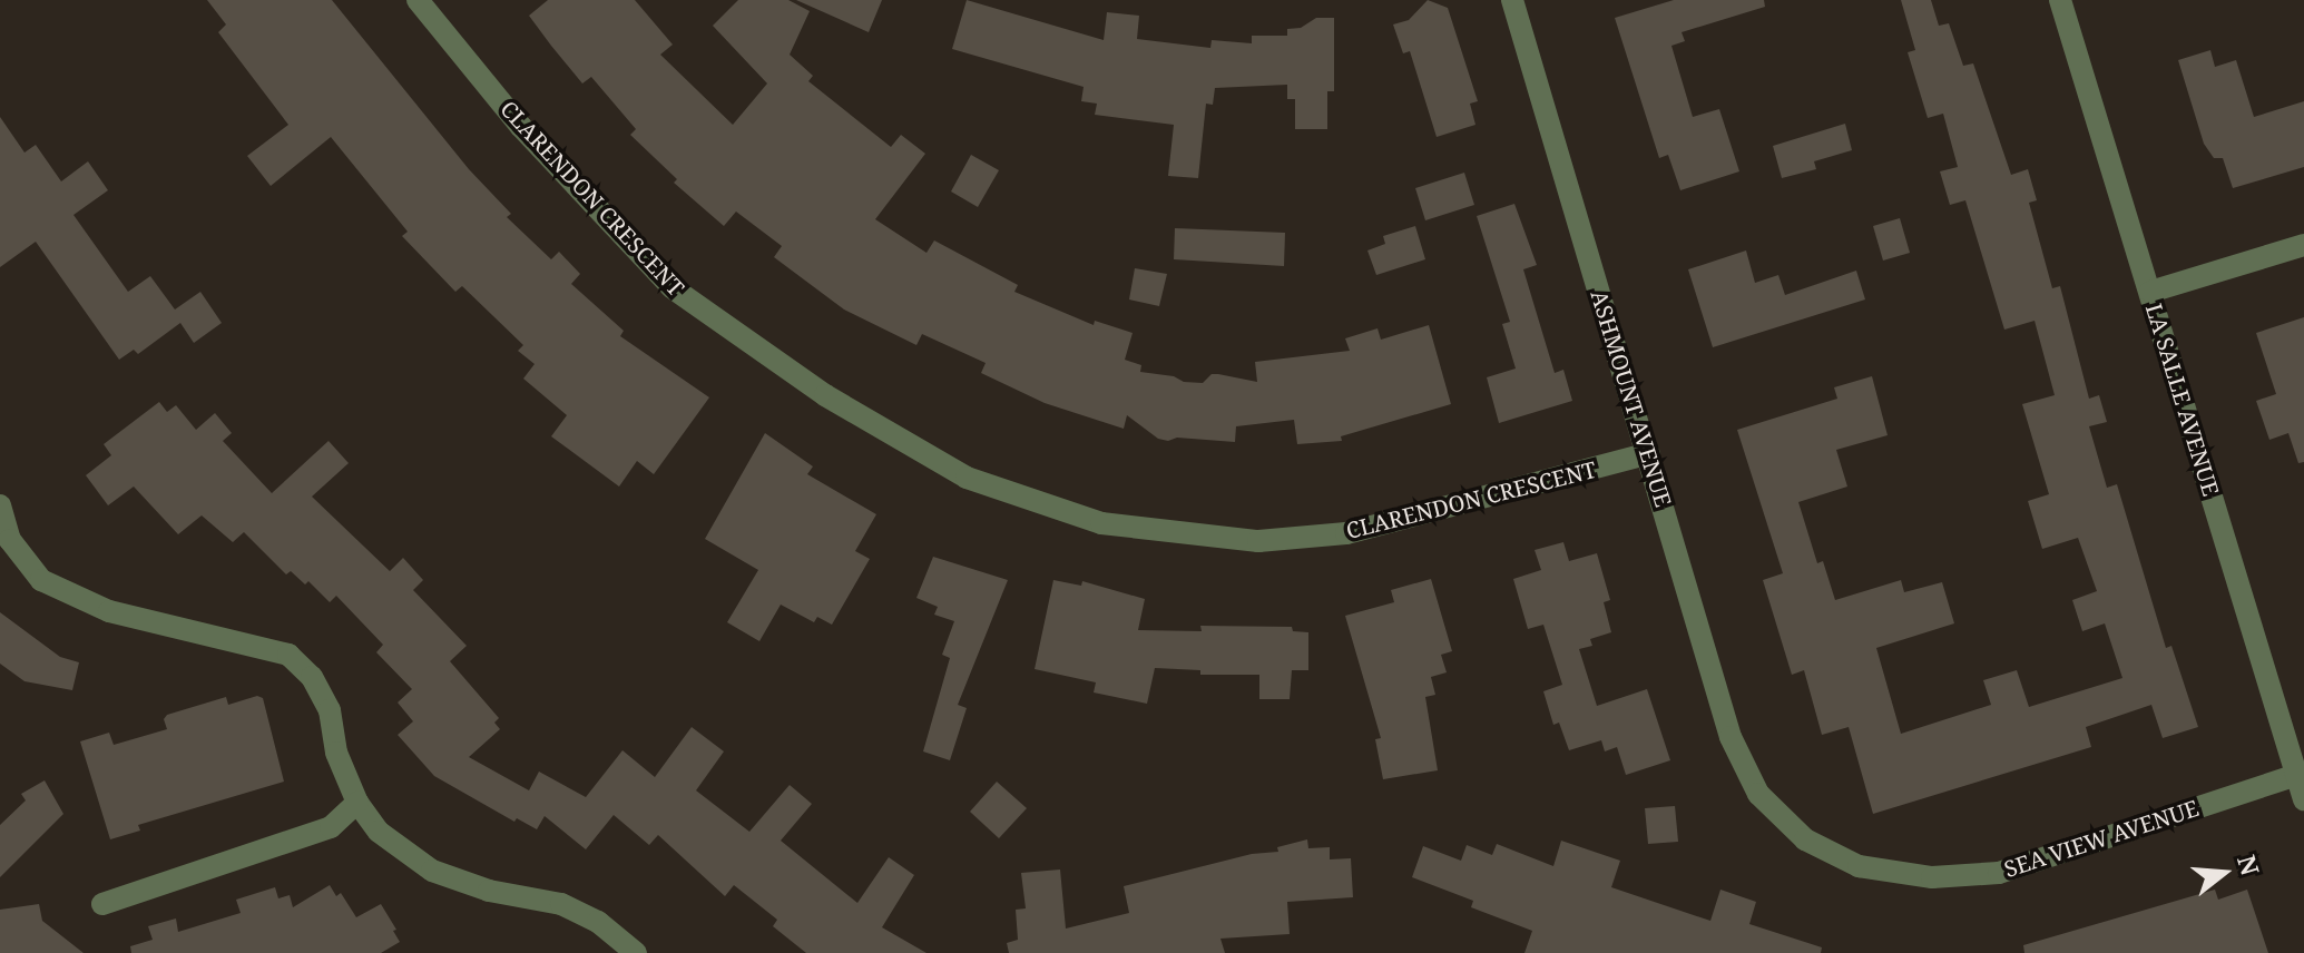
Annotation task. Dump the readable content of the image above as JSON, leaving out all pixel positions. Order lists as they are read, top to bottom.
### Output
{
  "streets": {
    "street": [
      "CLARENDON CRESCENT",
      "ASHMOUNT AVENUE",
      "LA SALLE AVENUE",
      "SEA VIEW AVENUE"
    ]
  },
  "crossings": [
    ["CLARENDON CRESCENT", "ASHMOUNT AVENUE"],
    ["ASHMOUNT AVENUE", "SEA VIEW AVENUE"],
    ["LA SALLE AVENUE", "SEA VIEW AVENUE"]
  ],
  "north": "right"
}
